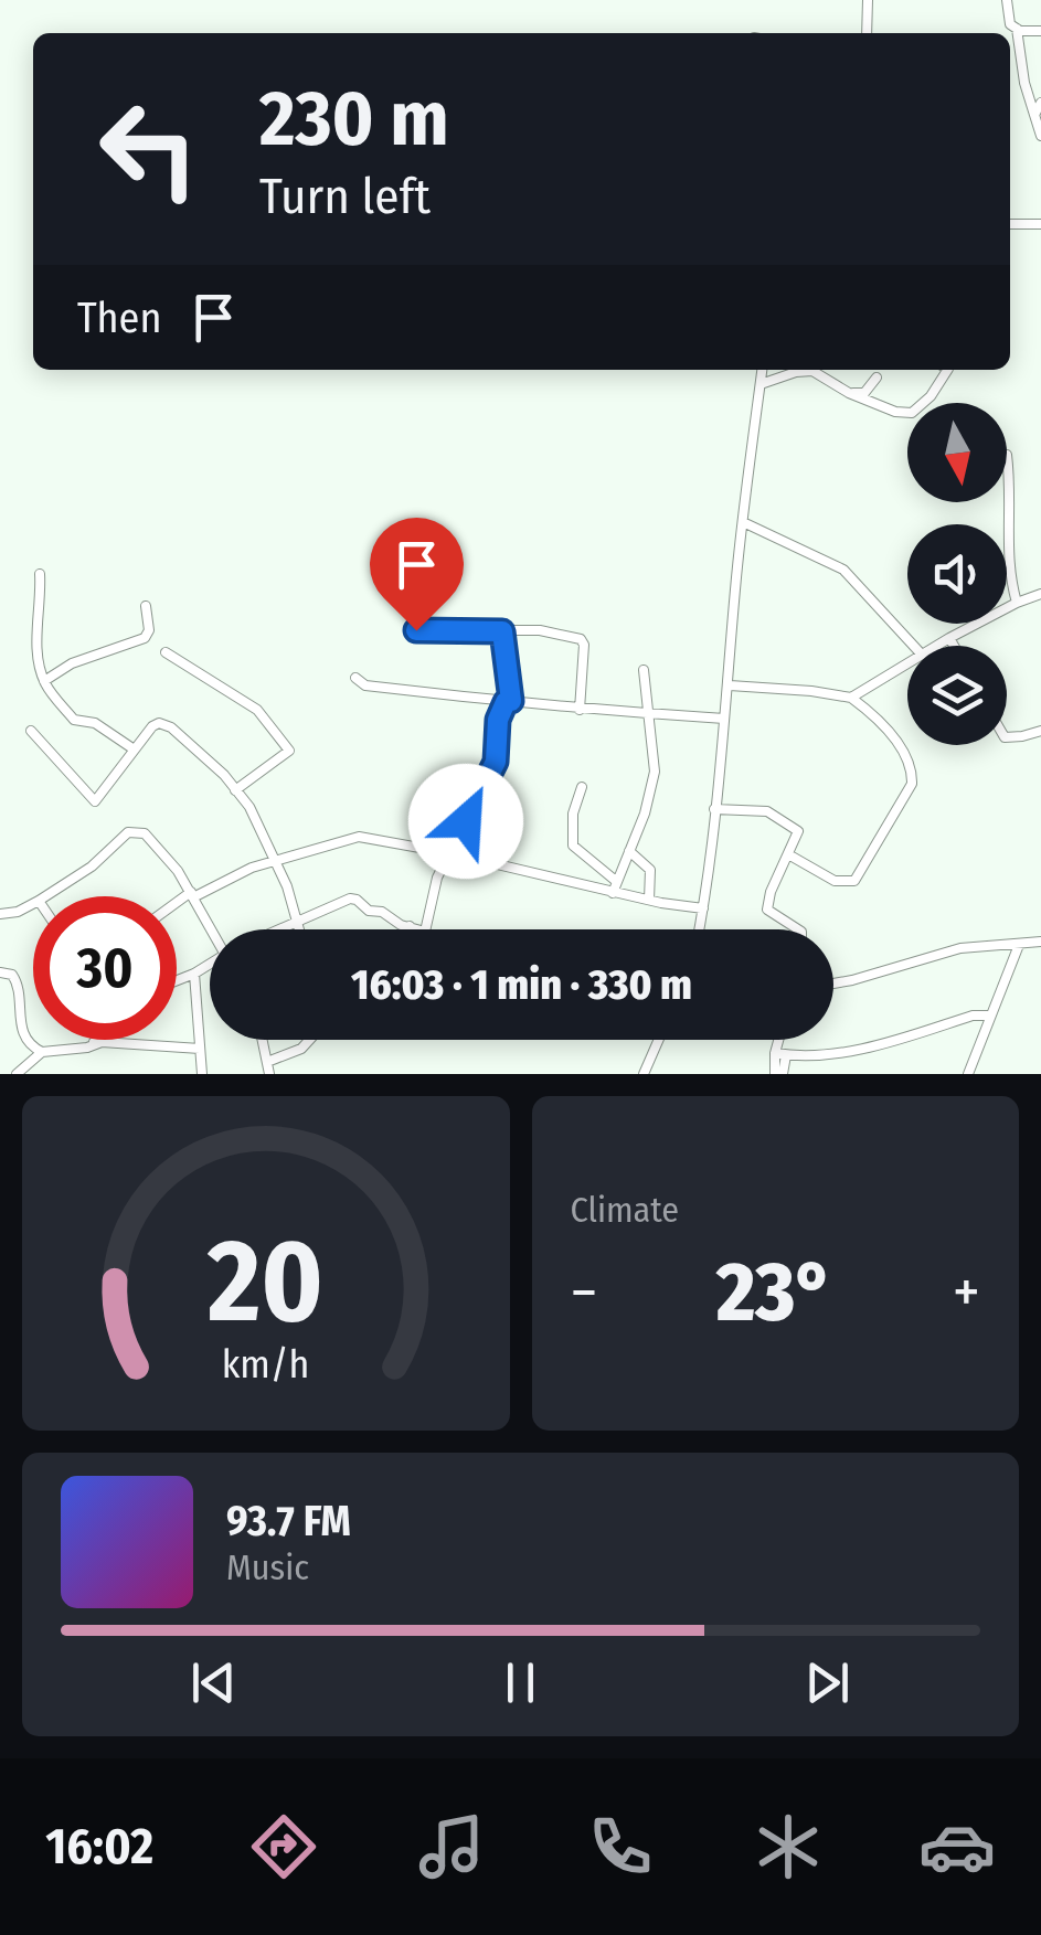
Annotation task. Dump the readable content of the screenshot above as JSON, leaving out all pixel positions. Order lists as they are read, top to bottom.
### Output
{
  "north": "bottom",
  "page": {
    "turn": ["230 m", "Turn left"],
    "then": "Then",
    "limit": "30",
    "trip": "16:03 · 1 min · 330 m",
    "tile": "Climate",
    "heat": ["−", "23°", "+"],
    "song": ["93.7 FM", "Music"],
    "tabs": "16:02",
    "gauge": ["20", "km/h"]
  }
}
